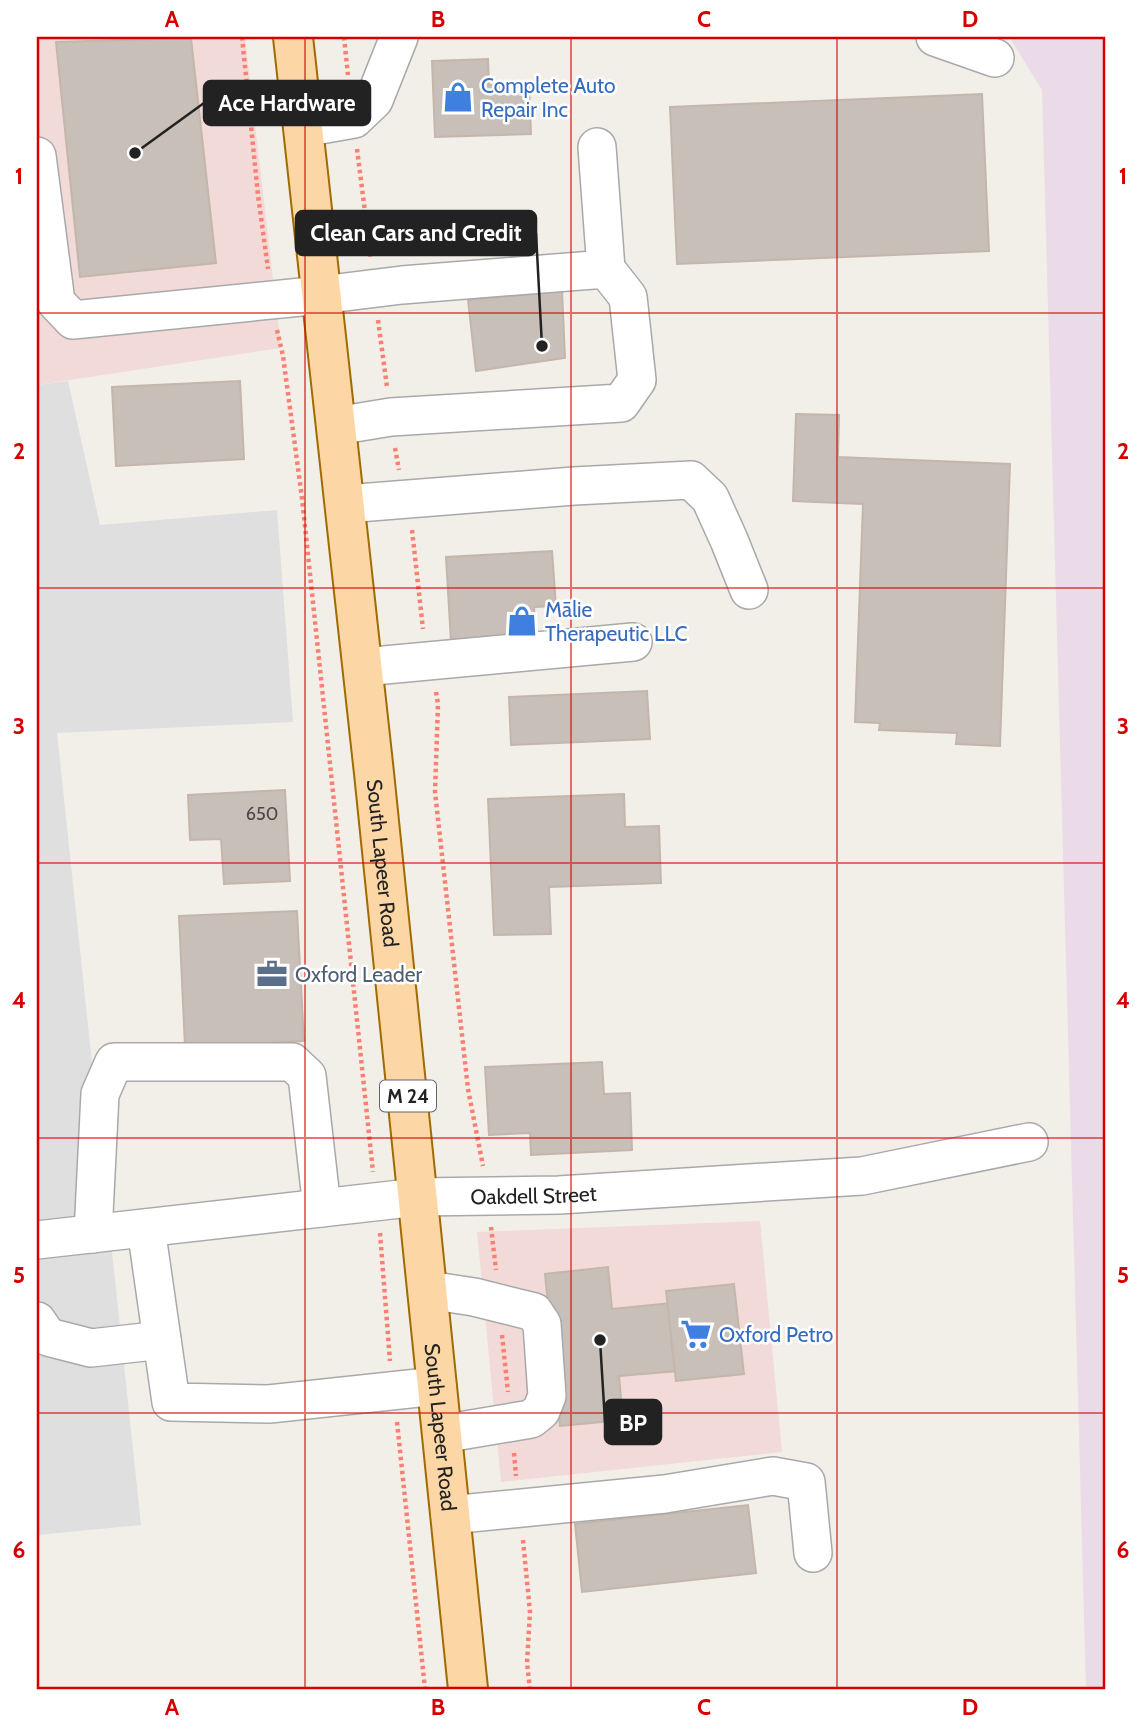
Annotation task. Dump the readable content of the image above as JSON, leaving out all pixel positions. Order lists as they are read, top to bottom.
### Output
{
  "streets": {
    "main road": ["South Lapeer Road", "M 24"],
    "street": ["Oakdell Street"]
  },
  "crossings": [
    ["South Lapeer Road", "Oakdell Street"]
  ],
  "places": {
    "shop": ["Complete Auto Repair Inc", "Mālie Therapeutic LLC"],
    "other": ["Ace Hardware", "Clean Cars and Credit", "BP"],
    "office": ["Oxford Leader"],
    "supermarket": ["Oxford Petro"]
  },
  "house_numbers": ["650"],
  "grid": {
    "columns": [
      "A",
      "B",
      "C",
      "D"
    ],
    "rows": [
      "1",
      "2",
      "3",
      "4",
      "5",
      "6"
    ]
  }
}
